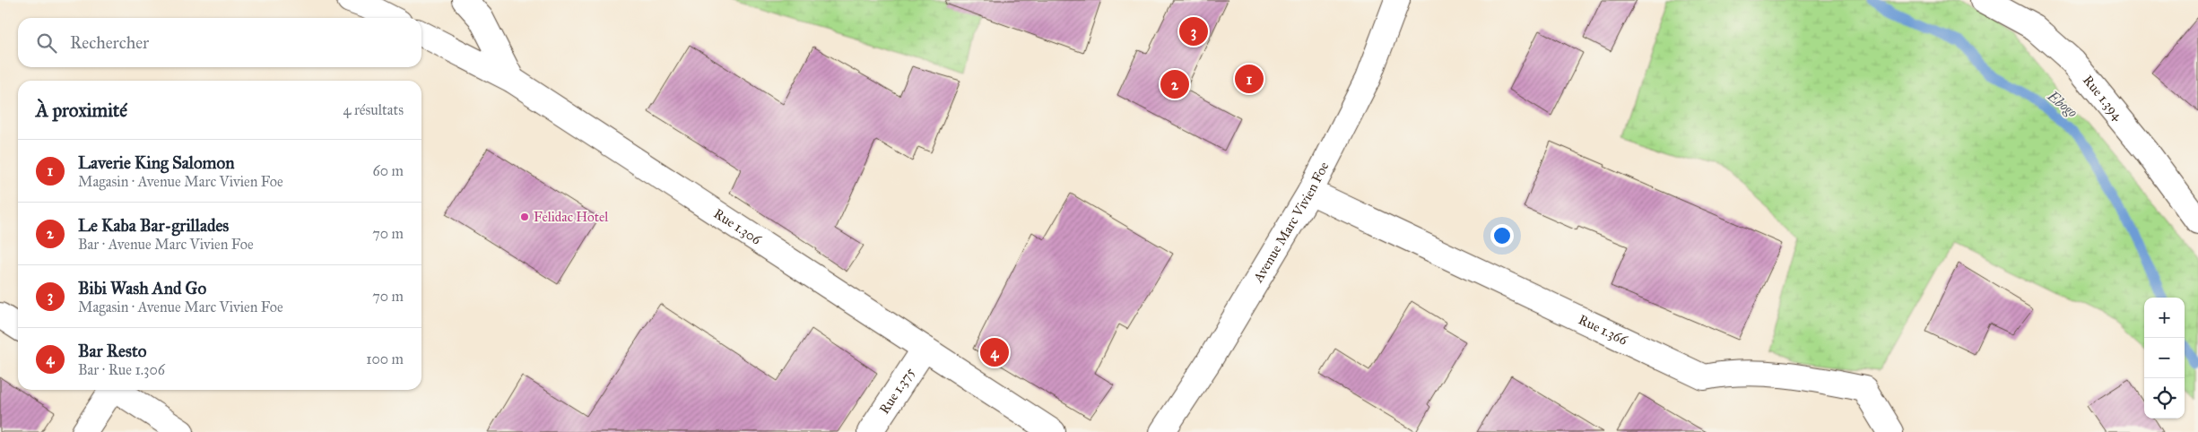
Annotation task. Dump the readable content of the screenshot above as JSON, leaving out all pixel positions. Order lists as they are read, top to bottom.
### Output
{
  "streets": {
    "street": [
      "Rue 1.394",
      "Avenue Marc Vivien Foe",
      "Rue 1.306",
      "Rue 1.366",
      "Rue 1.375"
    ]
  },
  "crossings": [
    ["Avenue Marc Vivien Foe", "Rue 1.366"],
    ["Rue 1.306", "Rue 1.375"]
  ],
  "water": ["Ebogo"],
  "places": ["Felidac Hotel"],
  "page": {
    "pins": [
      "3",
      "1",
      "2",
      "4"
    ],
    "search": "Rechercher",
    "heading": ["À proximité", "4 résultats"],
    "list": [
      {
        "mark": "1",
        "name": "Laverie King Salomon",
        "note": "Magasin · Avenue Marc Vivien Foe",
        "value": "60 m"
      },
      {
        "mark": "2",
        "name": "Le Kaba Bar-grillades",
        "note": "Bar · Avenue Marc Vivien Foe",
        "value": "70 m"
      },
      {
        "mark": "3",
        "name": "Bibi Wash And Go",
        "note": "Magasin · Avenue Marc Vivien Foe",
        "value": "70 m"
      },
      {
        "mark": "4",
        "name": "Bar Resto",
        "note": "Bar · Rue 1.306",
        "value": "100 m"
      }
    ],
    "map_buttons": ["+", "−"]
  }
}
